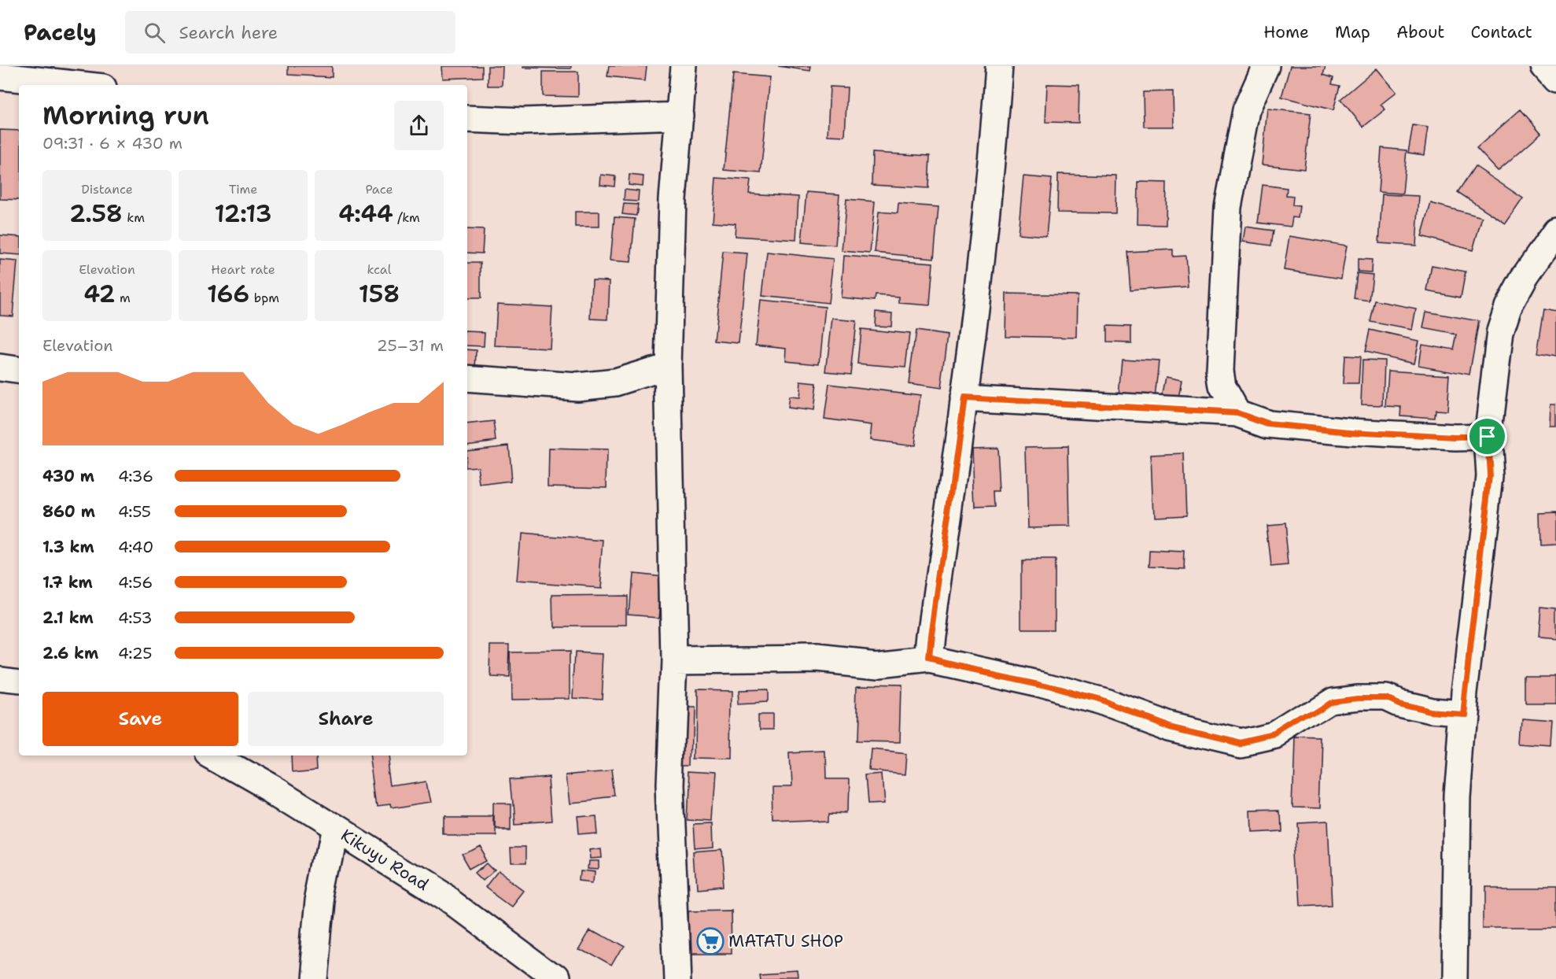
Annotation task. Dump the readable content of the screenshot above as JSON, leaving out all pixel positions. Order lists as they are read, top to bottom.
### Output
{
  "streets": {
    "street": ["Kikuyu Road"]
  },
  "places": {
    "supermarket": ["MATATU SHOP"]
  },
  "page": {
    "header": "Pacely",
    "search": "Search here",
    "nav": [
      "Home",
      "Map",
      "About",
      "Contact"
    ],
    "heading": ["Morning run", "09:31 · 6 × 430 m"],
    "stats": [
      ["Distance", "2.58 km"],
      ["Time", "12:13"],
      ["Pace", "4:44 /km"],
      ["Elevation", "42 m"],
      ["Heart rate", "166 bpm"],
      ["kcal", "158"]
    ],
    "chart": ["Elevation", "25–31 m"],
    "list": [
      {
        "name": "430 m",
        "note": "4:36"
      },
      {
        "name": "860 m",
        "note": "4:55"
      },
      {
        "name": "1.3 km",
        "note": "4:40"
      },
      {
        "name": "1.7 km",
        "note": "4:56"
      },
      {
        "name": "2.1 km",
        "note": "4:53"
      },
      {
        "name": "2.6 km",
        "note": "4:25"
      }
    ],
    "buttons": ["Save", "Share"]
  }
}
